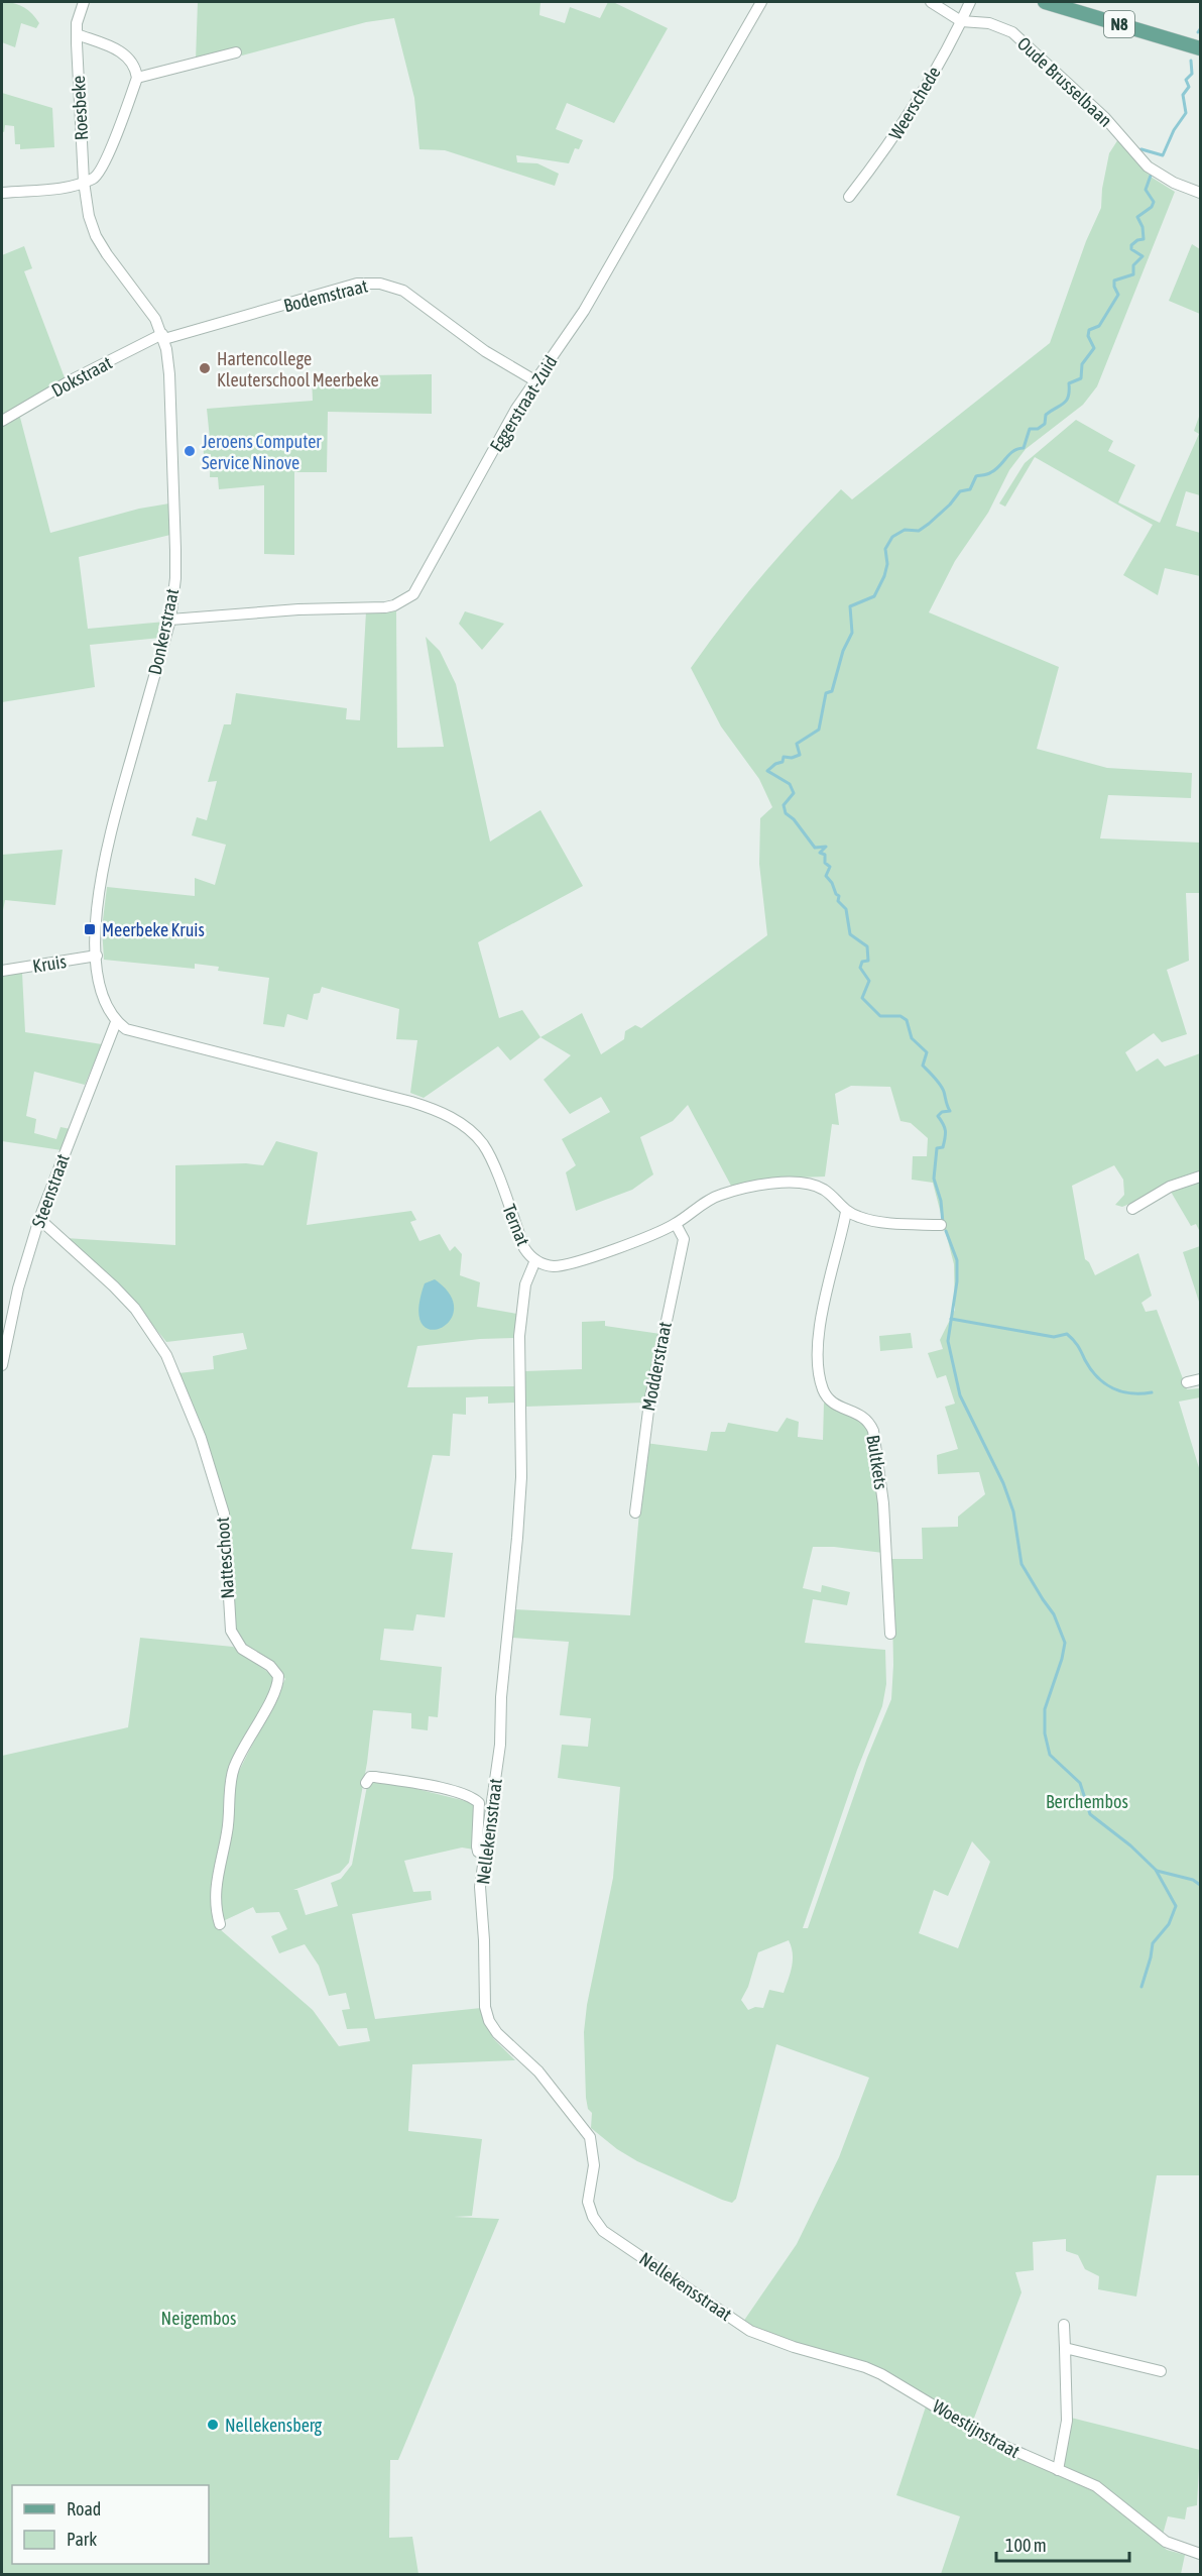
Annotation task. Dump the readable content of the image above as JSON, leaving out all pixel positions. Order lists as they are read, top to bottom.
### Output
{
  "streets": {
    "main road": ["N8"],
    "street": [
      "Oude Brusselbaan",
      "Weerschede",
      "Roesbeke",
      "Bodemstraat",
      "Dokstraat",
      "Eggerstraat-Zuid",
      "Donkerstraat",
      "Kruis",
      "Steenstraat",
      "Ternat",
      "Modderstraat",
      "Bultkets",
      "Natteschoot",
      "Nellekensstraat",
      "Woestijnstraat"
    ]
  },
  "crossings": [
    ["Oude Brusselbaan", "Weerschede"],
    ["Roesbeke", "Donkerstraat"],
    ["Bodemstraat", "Dokstraat"],
    ["Bodemstraat", "Eggerstraat-Zuid"],
    ["Bodemstraat", "Donkerstraat"],
    ["Dokstraat", "Donkerstraat"],
    ["Eggerstraat-Zuid", "Donkerstraat"],
    ["Donkerstraat", "Kruis"],
    ["Donkerstraat", "Steenstraat"],
    ["Donkerstraat", "Ternat"],
    ["Steenstraat", "Ternat"],
    ["Steenstraat", "Natteschoot"],
    ["Ternat", "Modderstraat"],
    ["Ternat", "Bultkets"],
    ["Ternat", "Nellekensstraat"],
    ["Nellekensstraat", "Woestijnstraat"]
  ],
  "parks": ["Berchembos", "Neigembos"],
  "places": {
    "other": ["Hartencollege Kleuterschool Meerbeke", "Jeroens Computer Service Ninove", "Nellekensberg"],
    "transit": ["Meerbeke Kruis"]
  },
  "legend": ["Road", "Park"],
  "scale_bar": "100 m"
}
